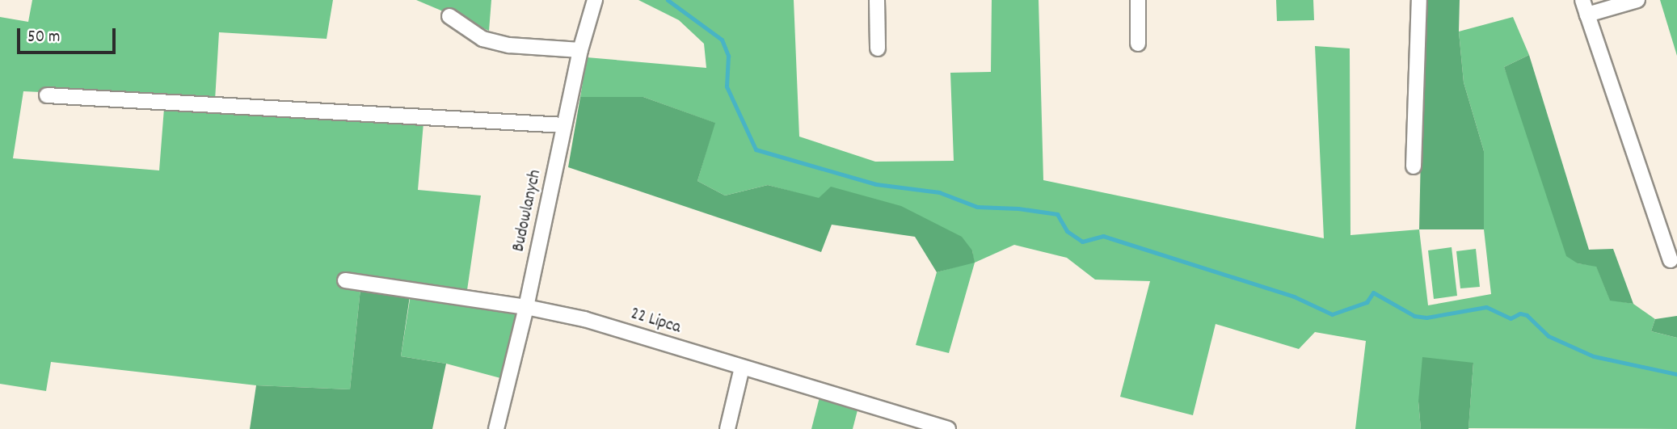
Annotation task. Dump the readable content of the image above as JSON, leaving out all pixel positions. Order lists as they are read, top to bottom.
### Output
{
  "streets": {
    "street": ["Budowlanych", "22 Lipca"]
  },
  "crossings": [
    ["Budowlanych", "22 Lipca"]
  ],
  "scale_bar": "50 m"
}
